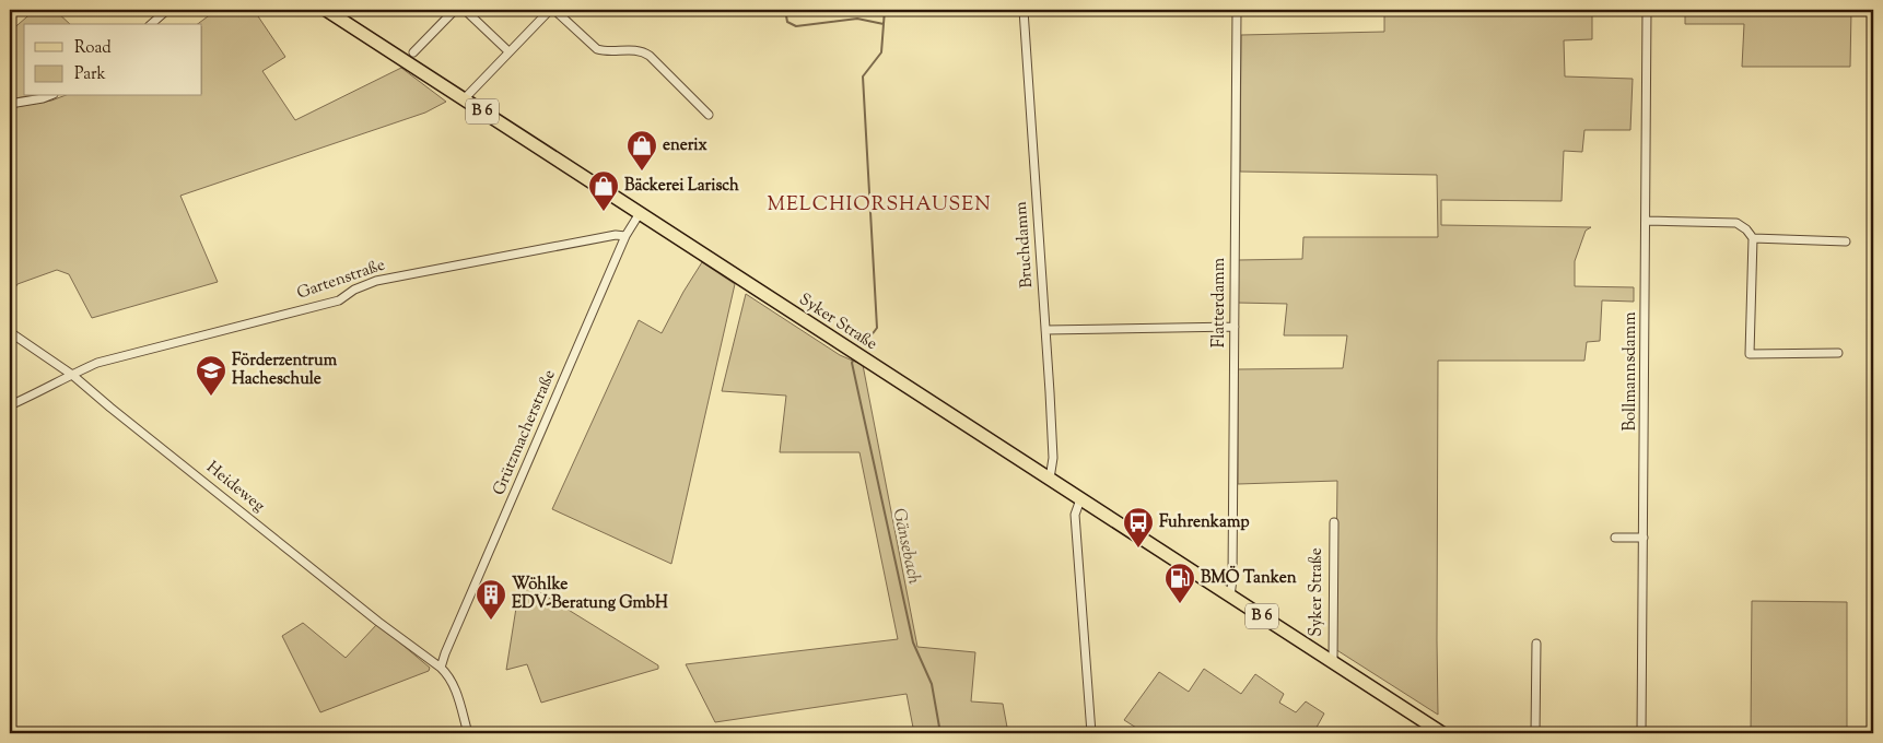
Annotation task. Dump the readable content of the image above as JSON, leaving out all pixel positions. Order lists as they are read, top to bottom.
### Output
{
  "streets": {
    "main road": ["B 6", "Syker Straße"],
    "street": [
      "Bruchdamm",
      "Gartenstraße",
      "Flatterdamm",
      "Bollmannsdamm",
      "Grützmacherstraße",
      "Heideweg"
    ]
  },
  "crossings": [
    ["Bruchdamm", "Syker Straße"],
    ["Gartenstraße", "Grützmacherstraße"],
    ["Gartenstraße", "Heideweg"],
    ["Flatterdamm", "Syker Straße"],
    ["Syker Straße", "Grützmacherstraße"],
    ["Grützmacherstraße", "Heideweg"]
  ],
  "districts": ["MELCHIORSHAUSEN"],
  "water": ["Gänsebach"],
  "places": {
    "shop": ["enerix", "Bäckerei Larisch"],
    "school or university": ["Förderzentrum Hacheschule"],
    "bus stop": ["Fuhrenkamp"],
    "fuel station": ["BMÖ Tanken"],
    "building": ["Wöhlke EDV-Beratung GmbH"]
  },
  "legend": ["Road", "Park"]
}
